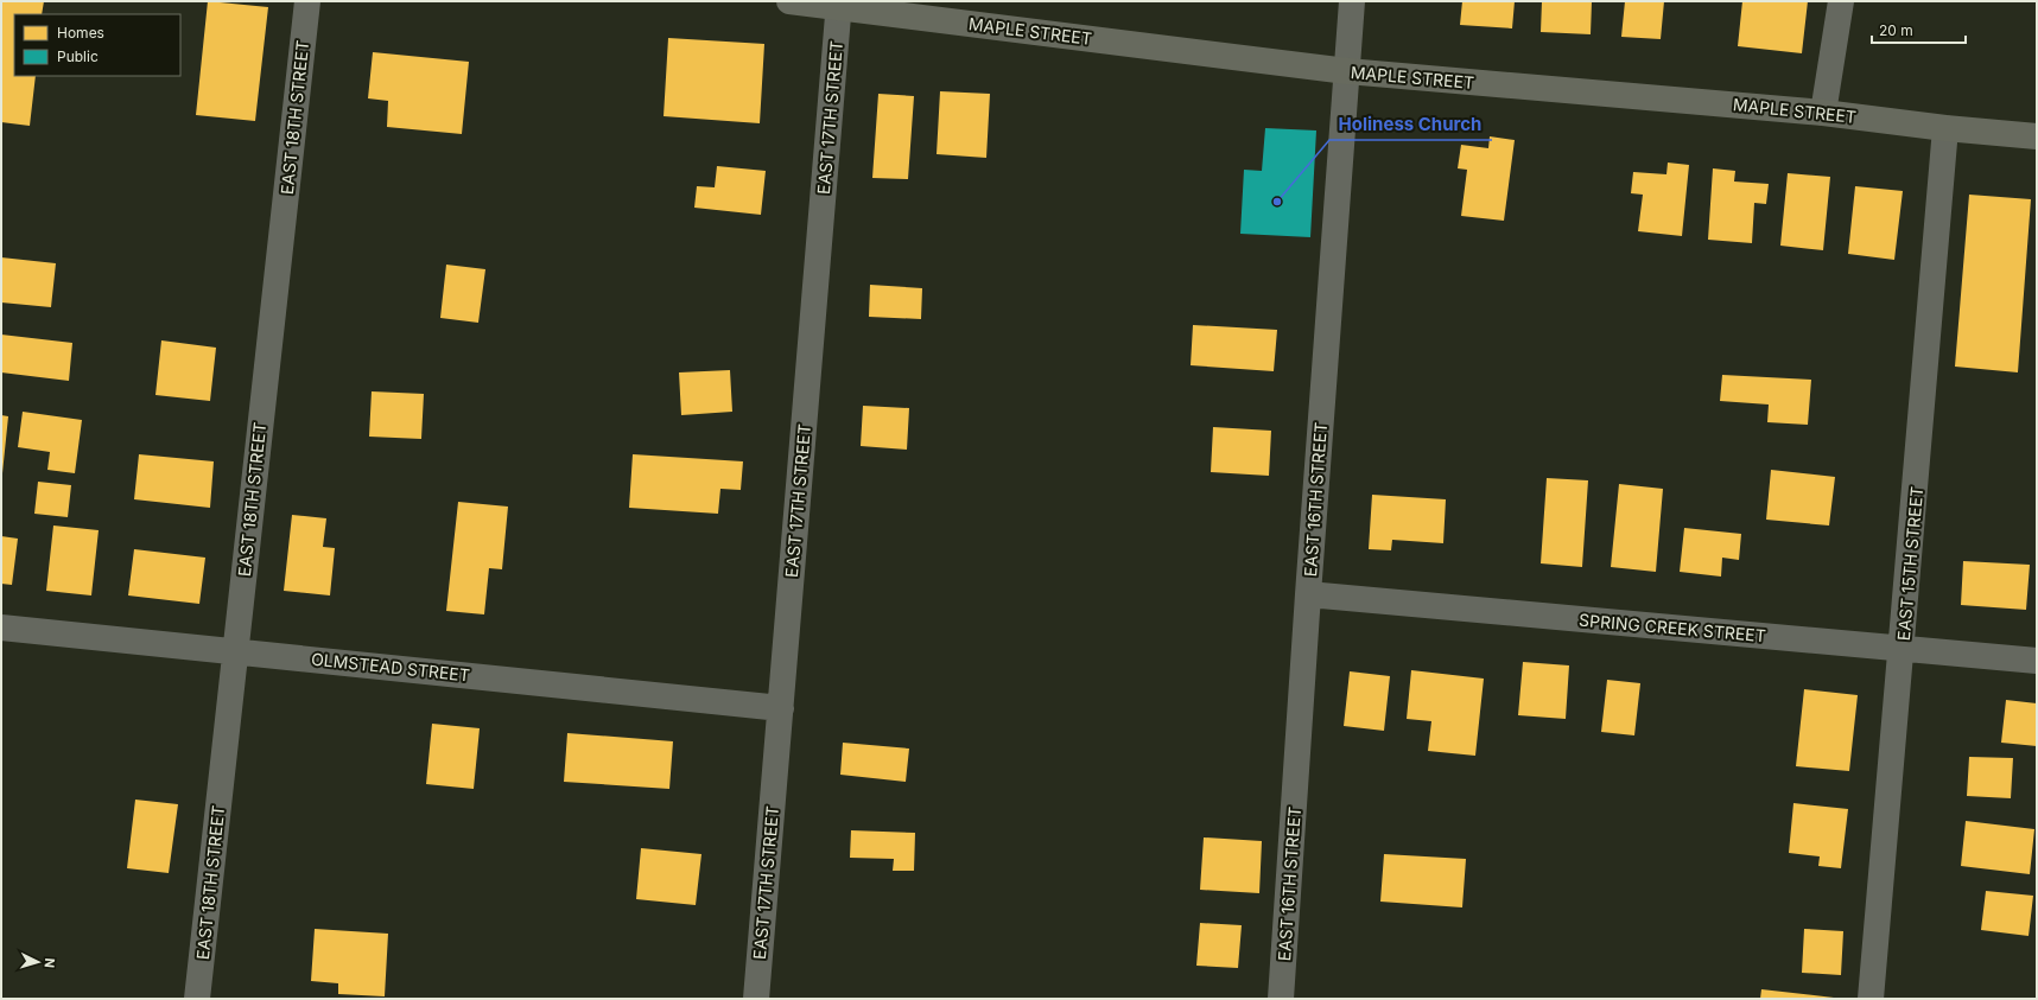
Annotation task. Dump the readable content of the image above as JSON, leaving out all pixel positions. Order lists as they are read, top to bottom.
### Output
{
  "streets": {
    "main road": ["MAPLE STREET"],
    "street": [
      "EAST 18TH STREET",
      "EAST 17TH STREET",
      "EAST 16TH STREET",
      "EAST 15TH STREET",
      "SPRING CREEK STREET",
      "OLMSTEAD STREET"
    ]
  },
  "crossings": [
    ["MAPLE STREET", "EAST 17TH STREET"],
    ["MAPLE STREET", "EAST 16TH STREET"],
    ["MAPLE STREET", "EAST 15TH STREET"],
    ["EAST 18TH STREET", "OLMSTEAD STREET"],
    ["EAST 17TH STREET", "OLMSTEAD STREET"],
    ["EAST 16TH STREET", "SPRING CREEK STREET"],
    ["EAST 15TH STREET", "SPRING CREEK STREET"]
  ],
  "places": ["Holiness Church"],
  "legend": ["Homes", "Public"],
  "scale_bar": "20 m",
  "north": "right"
}
